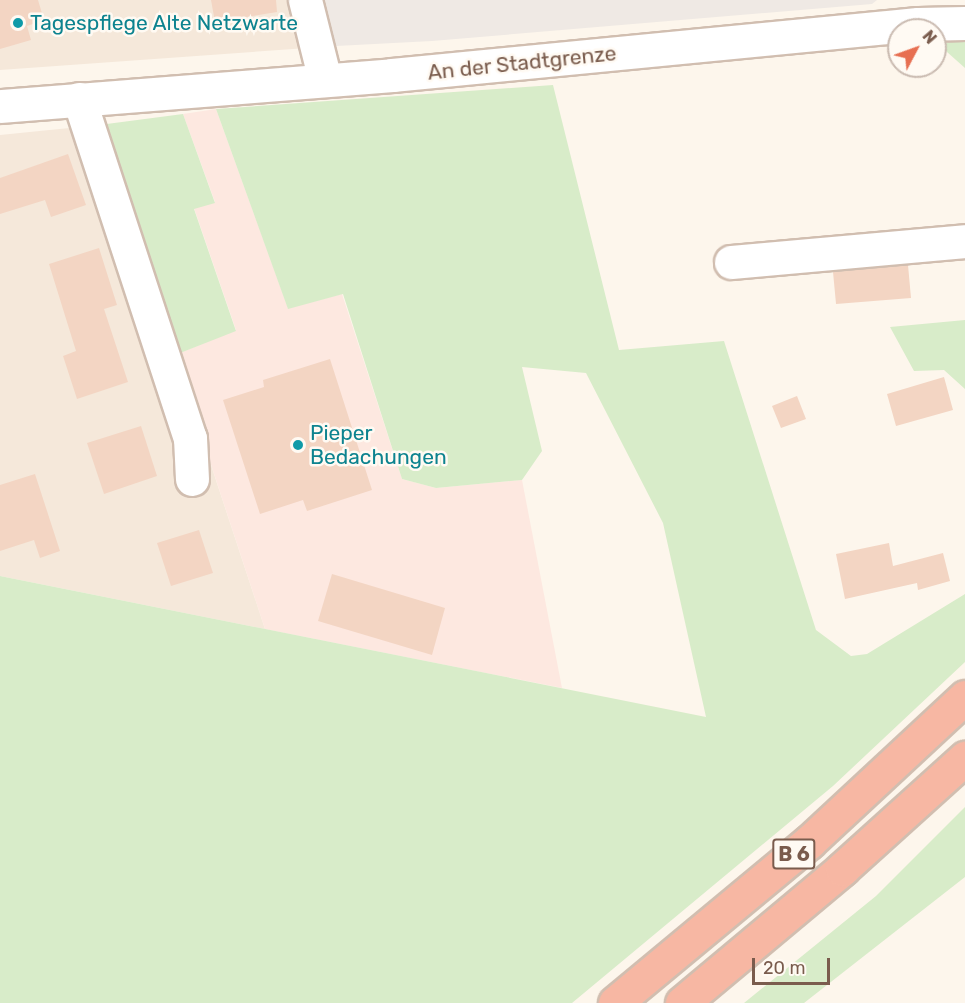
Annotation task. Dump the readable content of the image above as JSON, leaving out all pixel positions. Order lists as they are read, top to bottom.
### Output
{
  "streets": {
    "highway": ["B 6"],
    "street": ["An der Stadtgrenze"]
  },
  "places": ["Tagespflege Alte Netzwarte", "Pieper Bedachungen"],
  "scale_bar": "20 m",
  "north": "top right"
}
